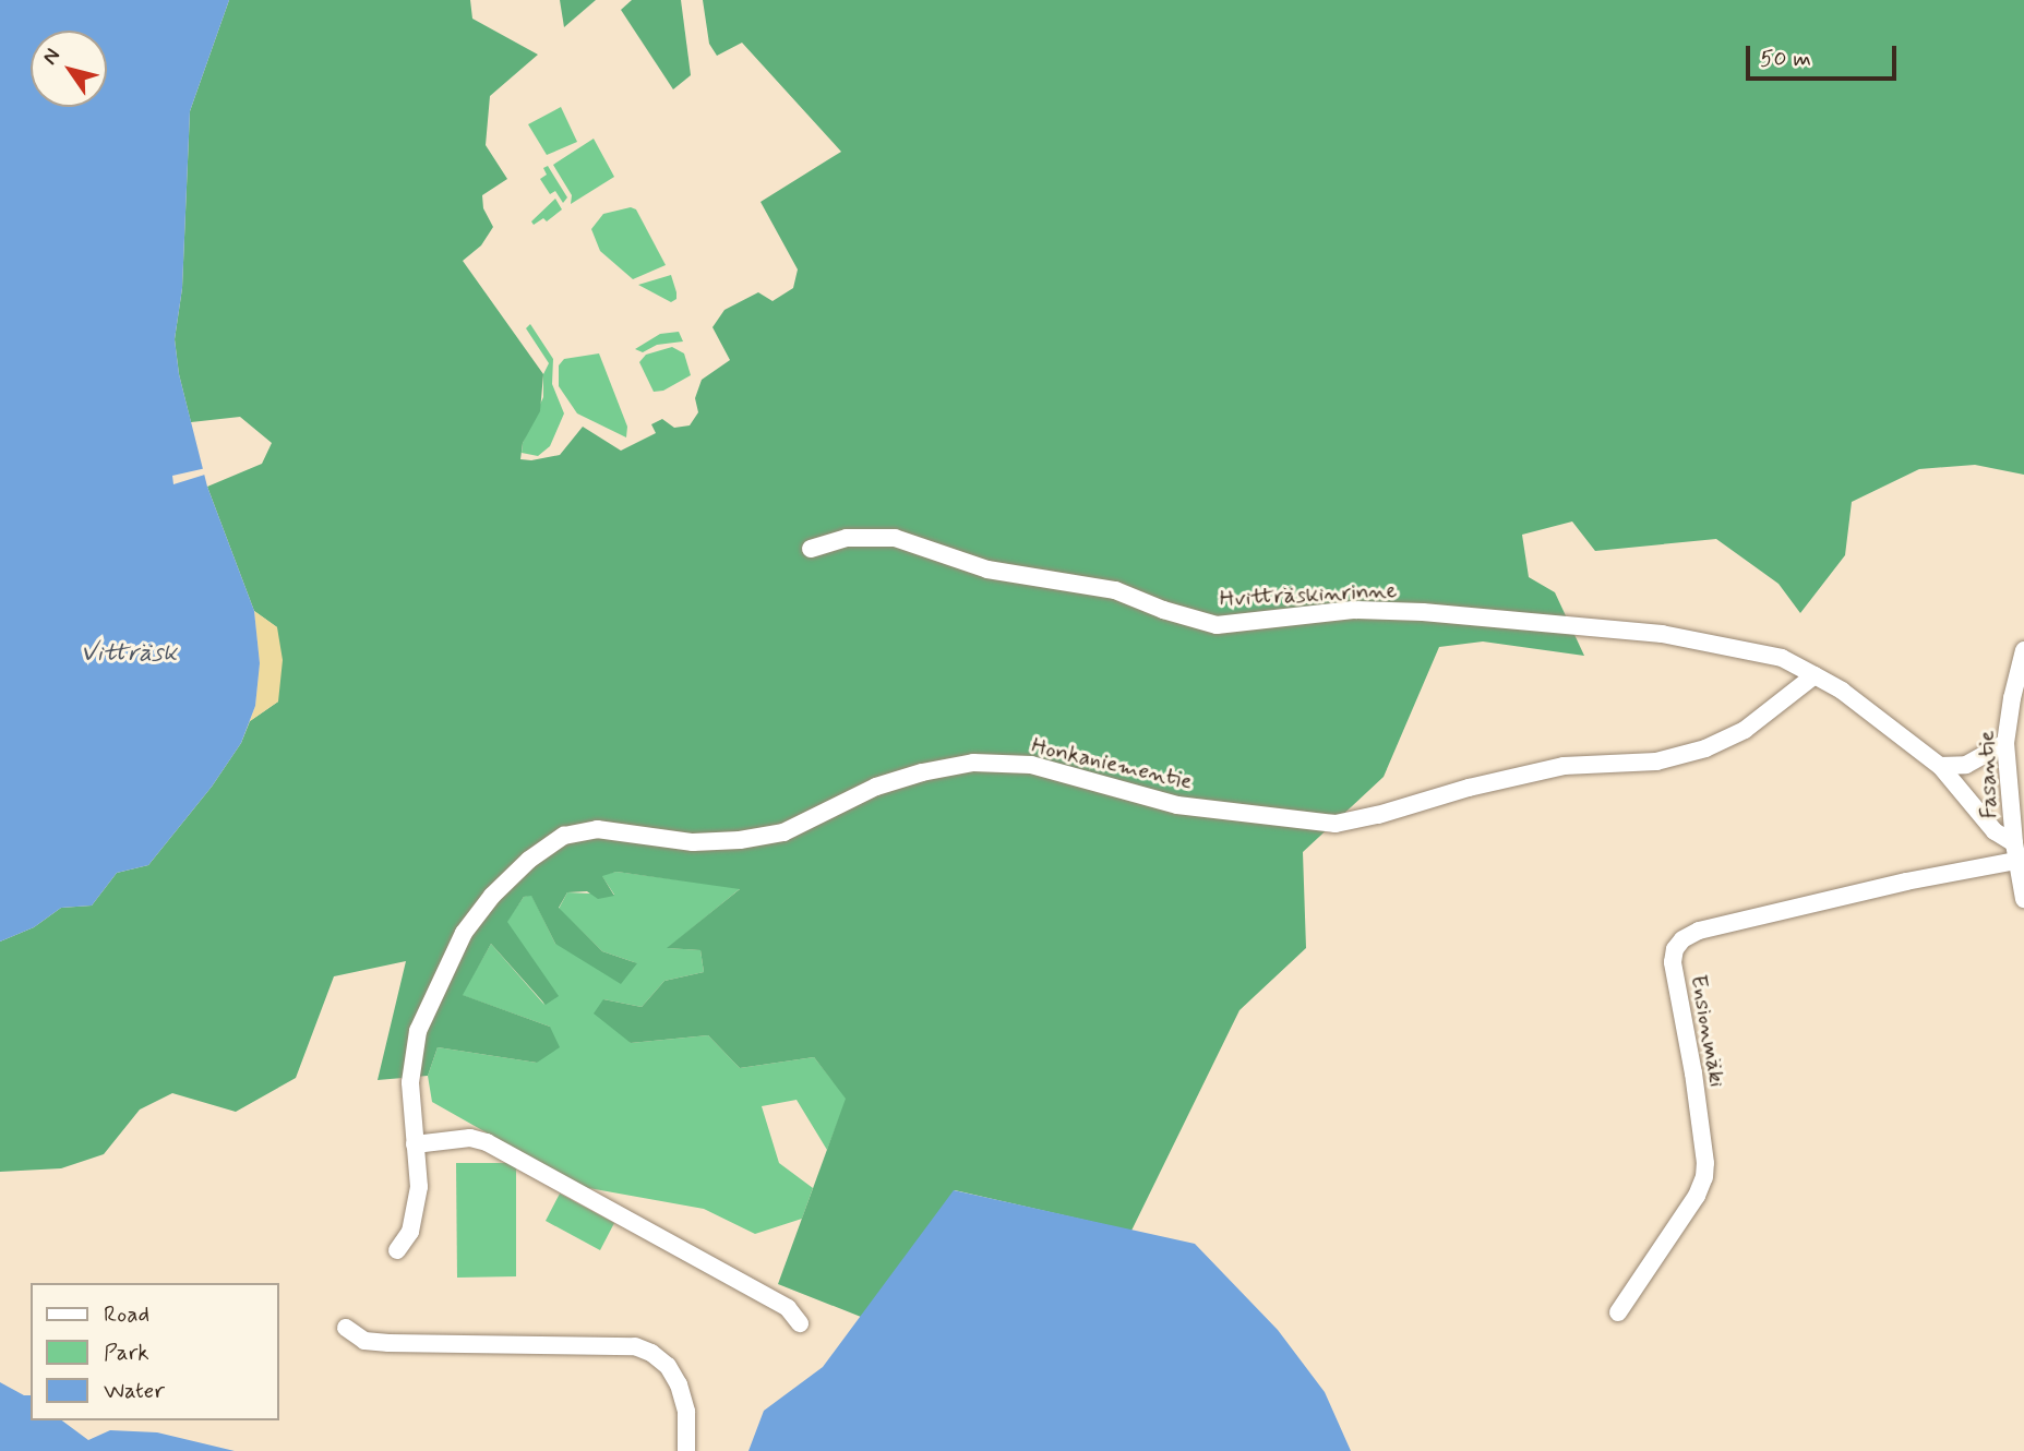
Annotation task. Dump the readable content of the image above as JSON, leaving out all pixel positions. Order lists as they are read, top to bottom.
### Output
{
  "streets": {
    "street": [
      "Hvitträskinrinne",
      "Honkaniementie",
      "Fasantie",
      "Ensionmäki"
    ]
  },
  "crossings": [
    ["Hvitträskinrinne", "Honkaniementie"],
    ["Fasantie", "Ensionmäki"]
  ],
  "water": ["Vitträsk"],
  "legend": ["Road", "Park", "Water"],
  "scale_bar": "50 m",
  "north": "top left"
}
